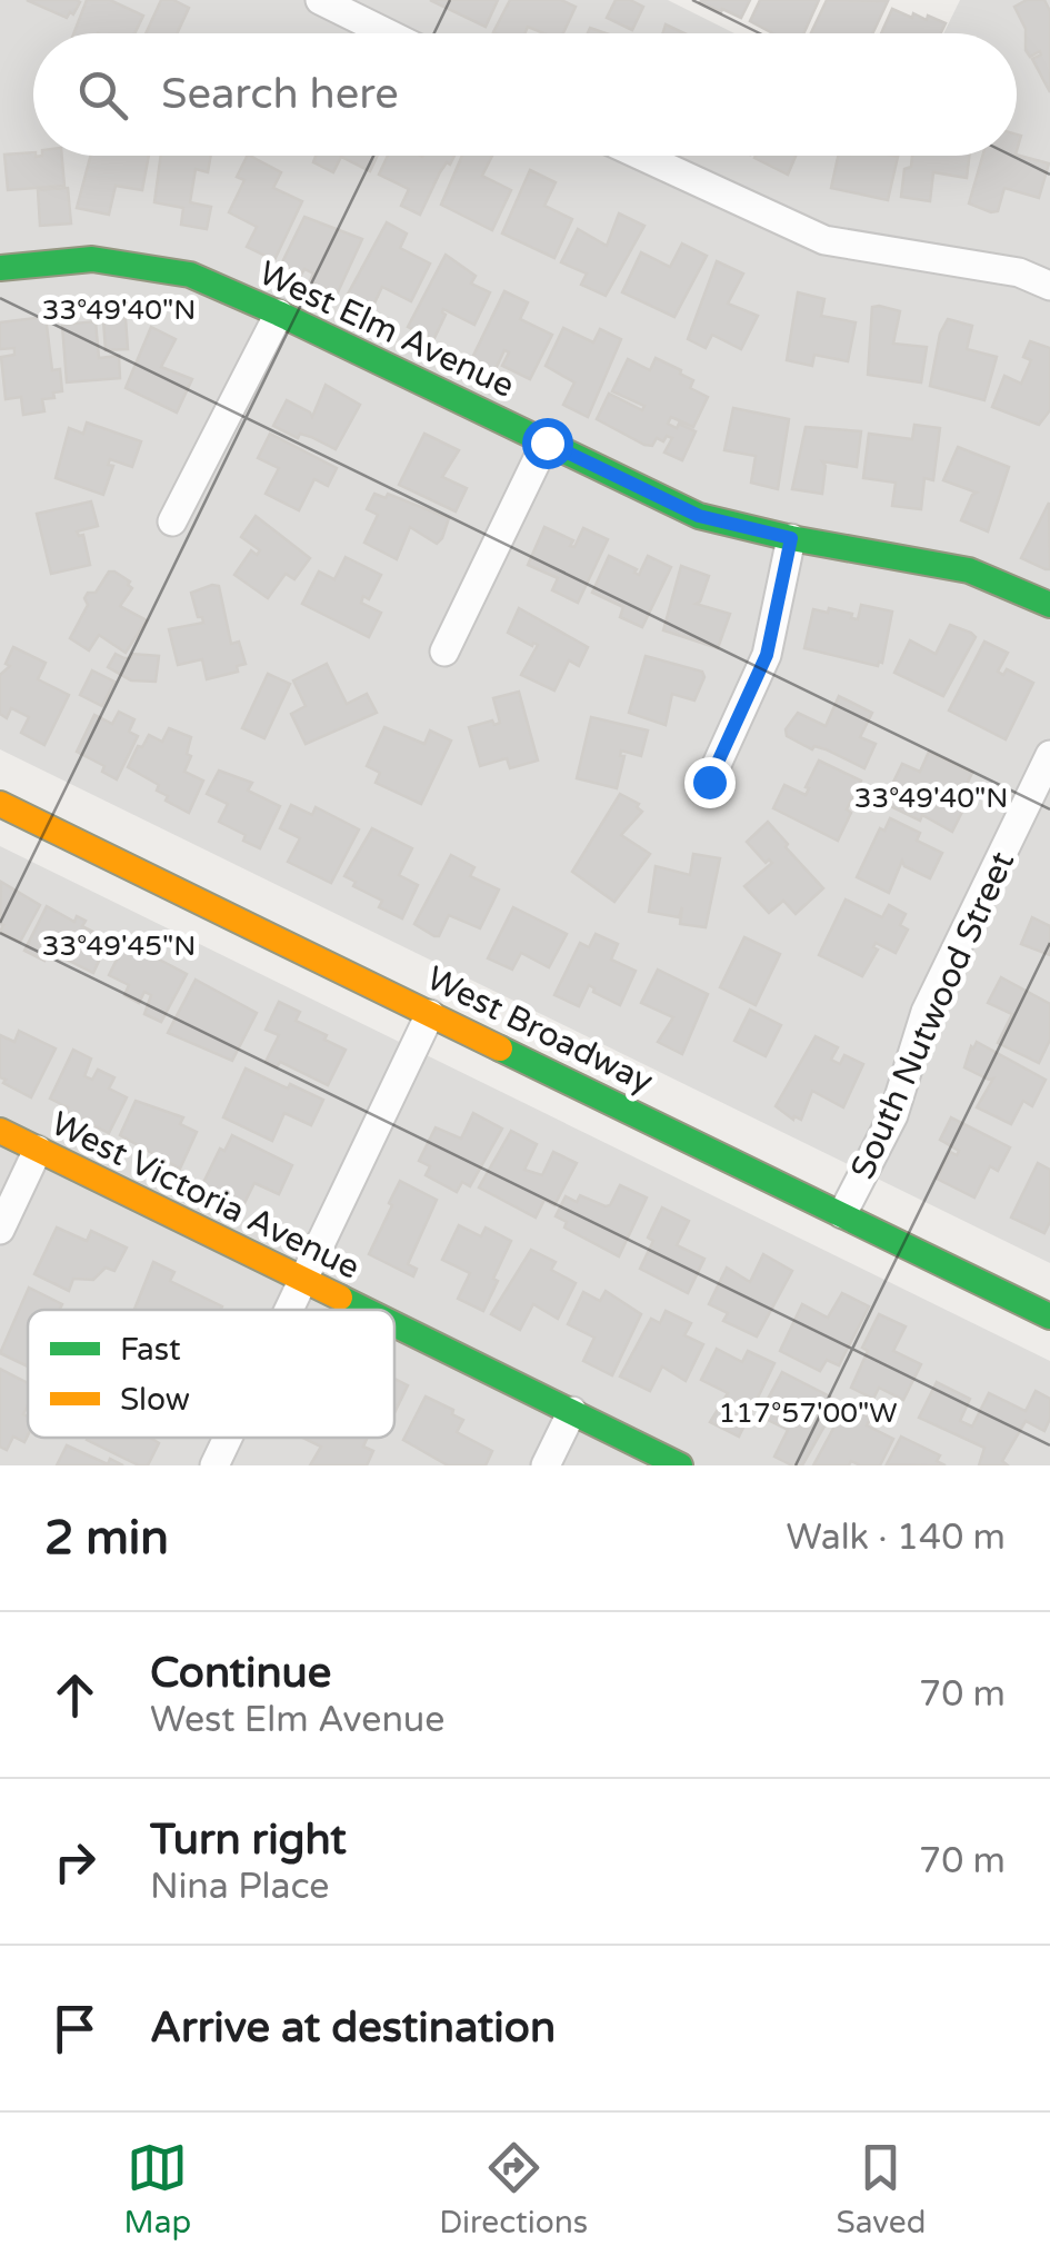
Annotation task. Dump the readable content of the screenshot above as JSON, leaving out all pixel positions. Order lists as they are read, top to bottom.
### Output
{
  "streets": {
    "street": [
      "West Elm Avenue",
      "South Nutwood Street",
      "West Broadway",
      "West Victoria Avenue"
    ]
  },
  "crossings": [
    ["South Nutwood Street", "West Broadway"]
  ],
  "legend": ["Fast", "Slow"],
  "page": {
    "search": "Search here",
    "heading": ["2 min", "Walk · 140 m"],
    "list": [
      ["Continue", "West Elm Avenue", "70 m"],
      ["Turn right", "Nina Place", "70 m"],
      "Arrive at destination"
    ],
    "nav": ["Map", "Directions", "Saved"]
  },
  "coordinates": ["33°49'40\"N", "33°49'45\"N", "117°57'00\"W"]
}
